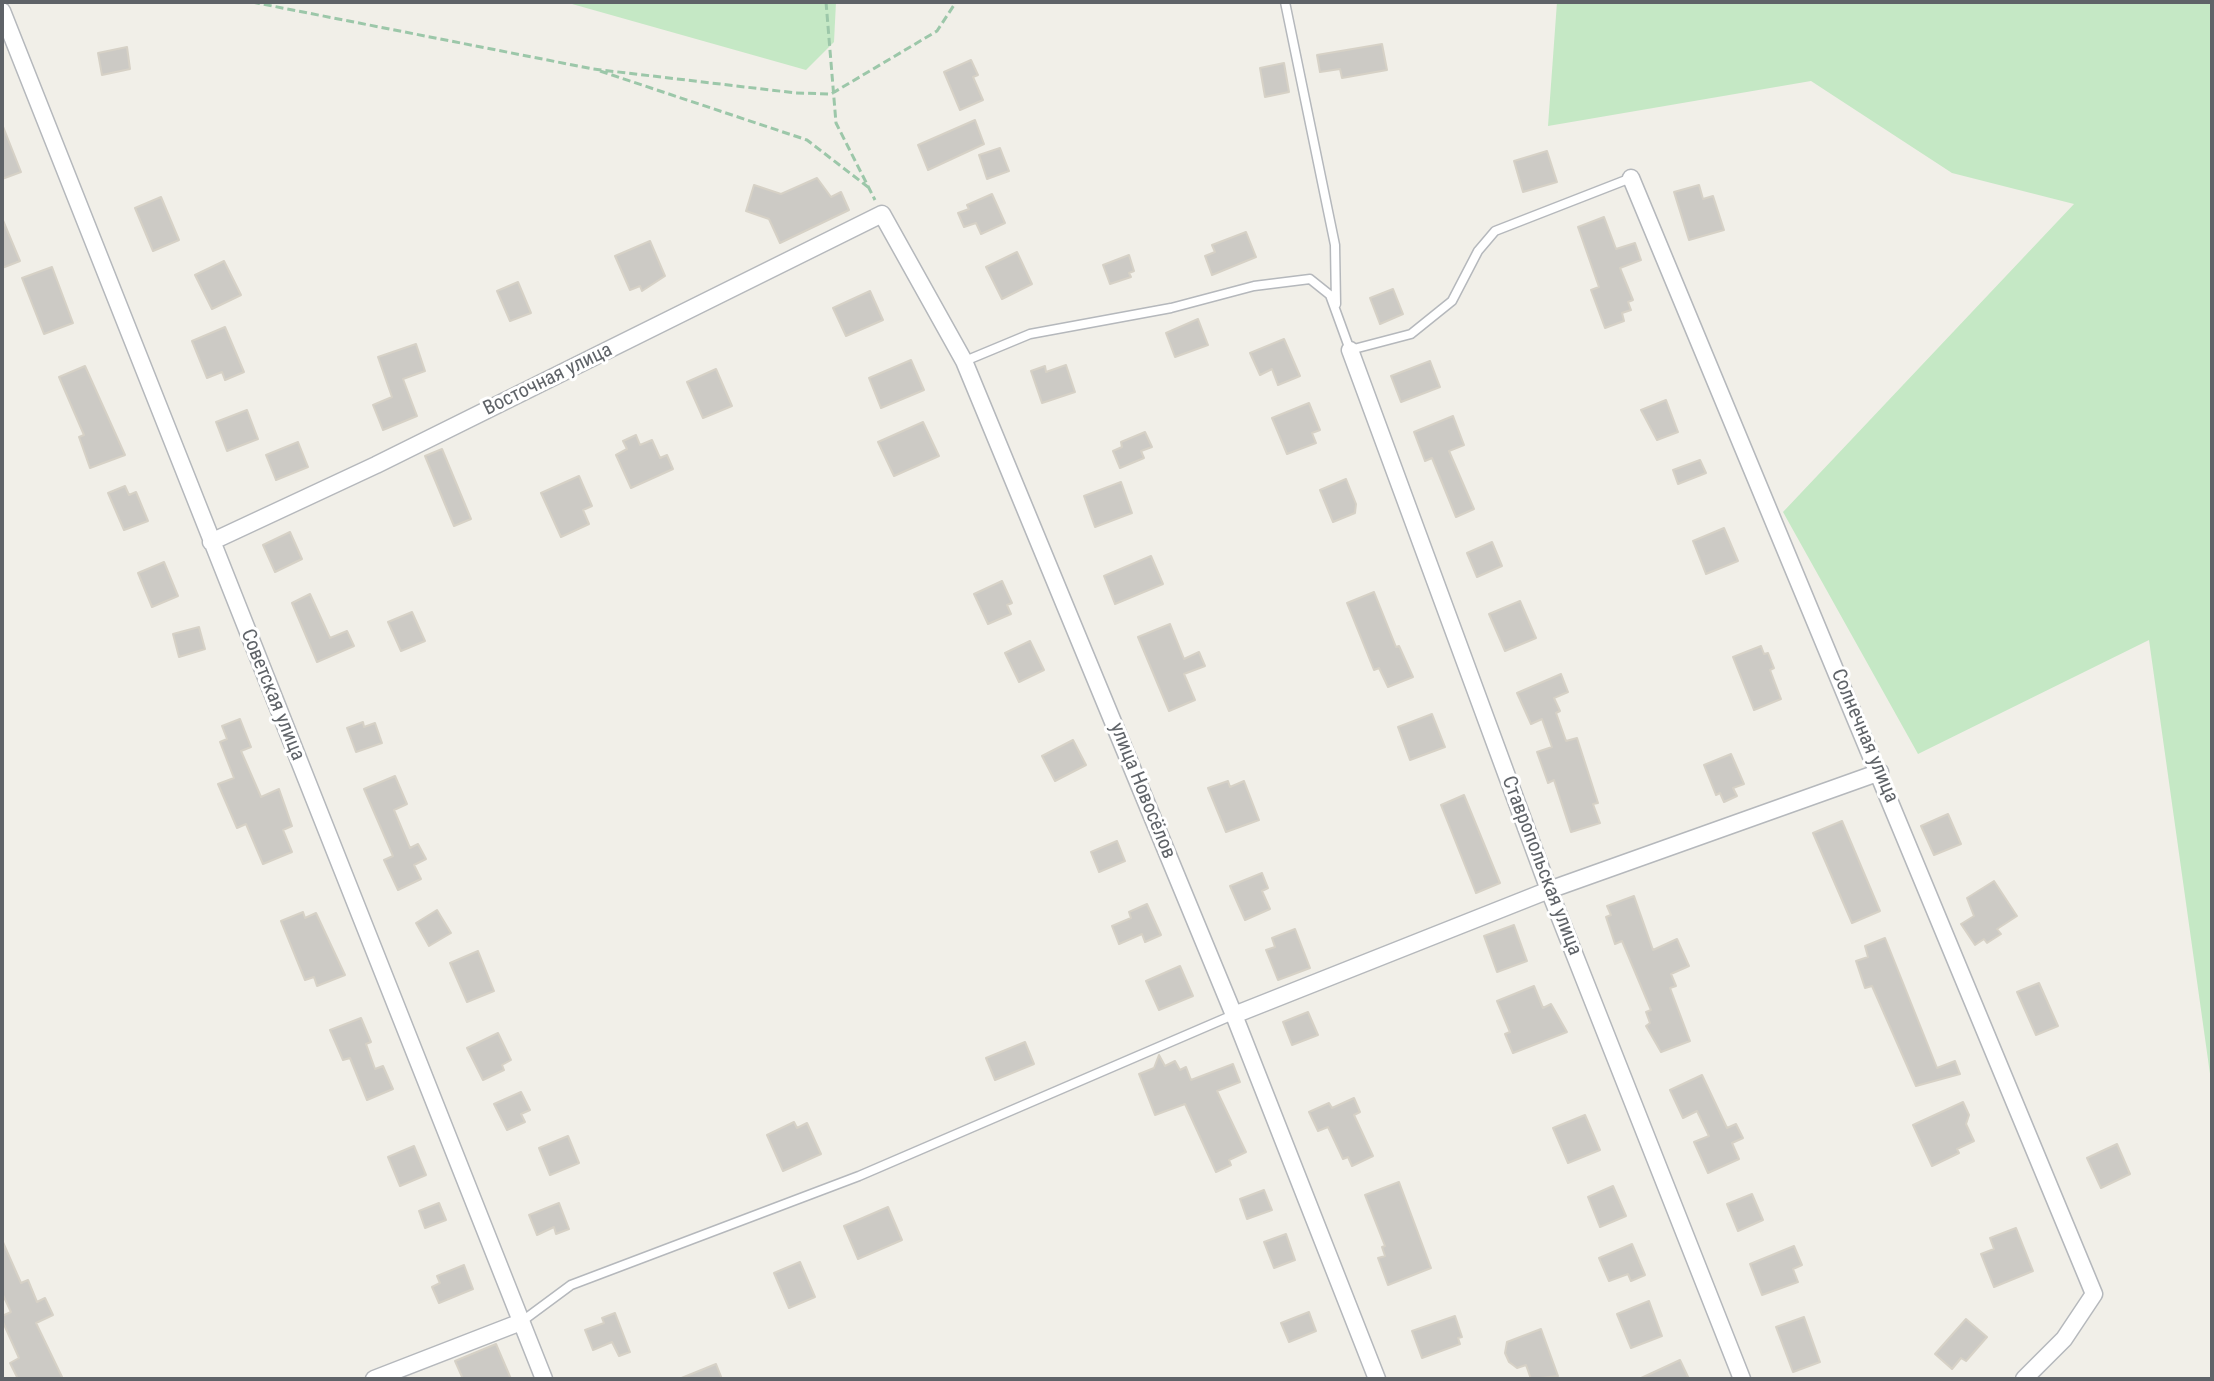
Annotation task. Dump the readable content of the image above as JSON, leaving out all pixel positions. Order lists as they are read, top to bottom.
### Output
{
  "streets": {
    "street": [
      "Восточная улица",
      "Советская улица",
      "Солнечная улица",
      "улица Новосёлов",
      "Ставропольская улица"
    ]
  },
  "crossings": [
    ["Восточная улица", "Советская улица"],
    ["Восточная улица", "улица Новосёлов"]
  ]
}
